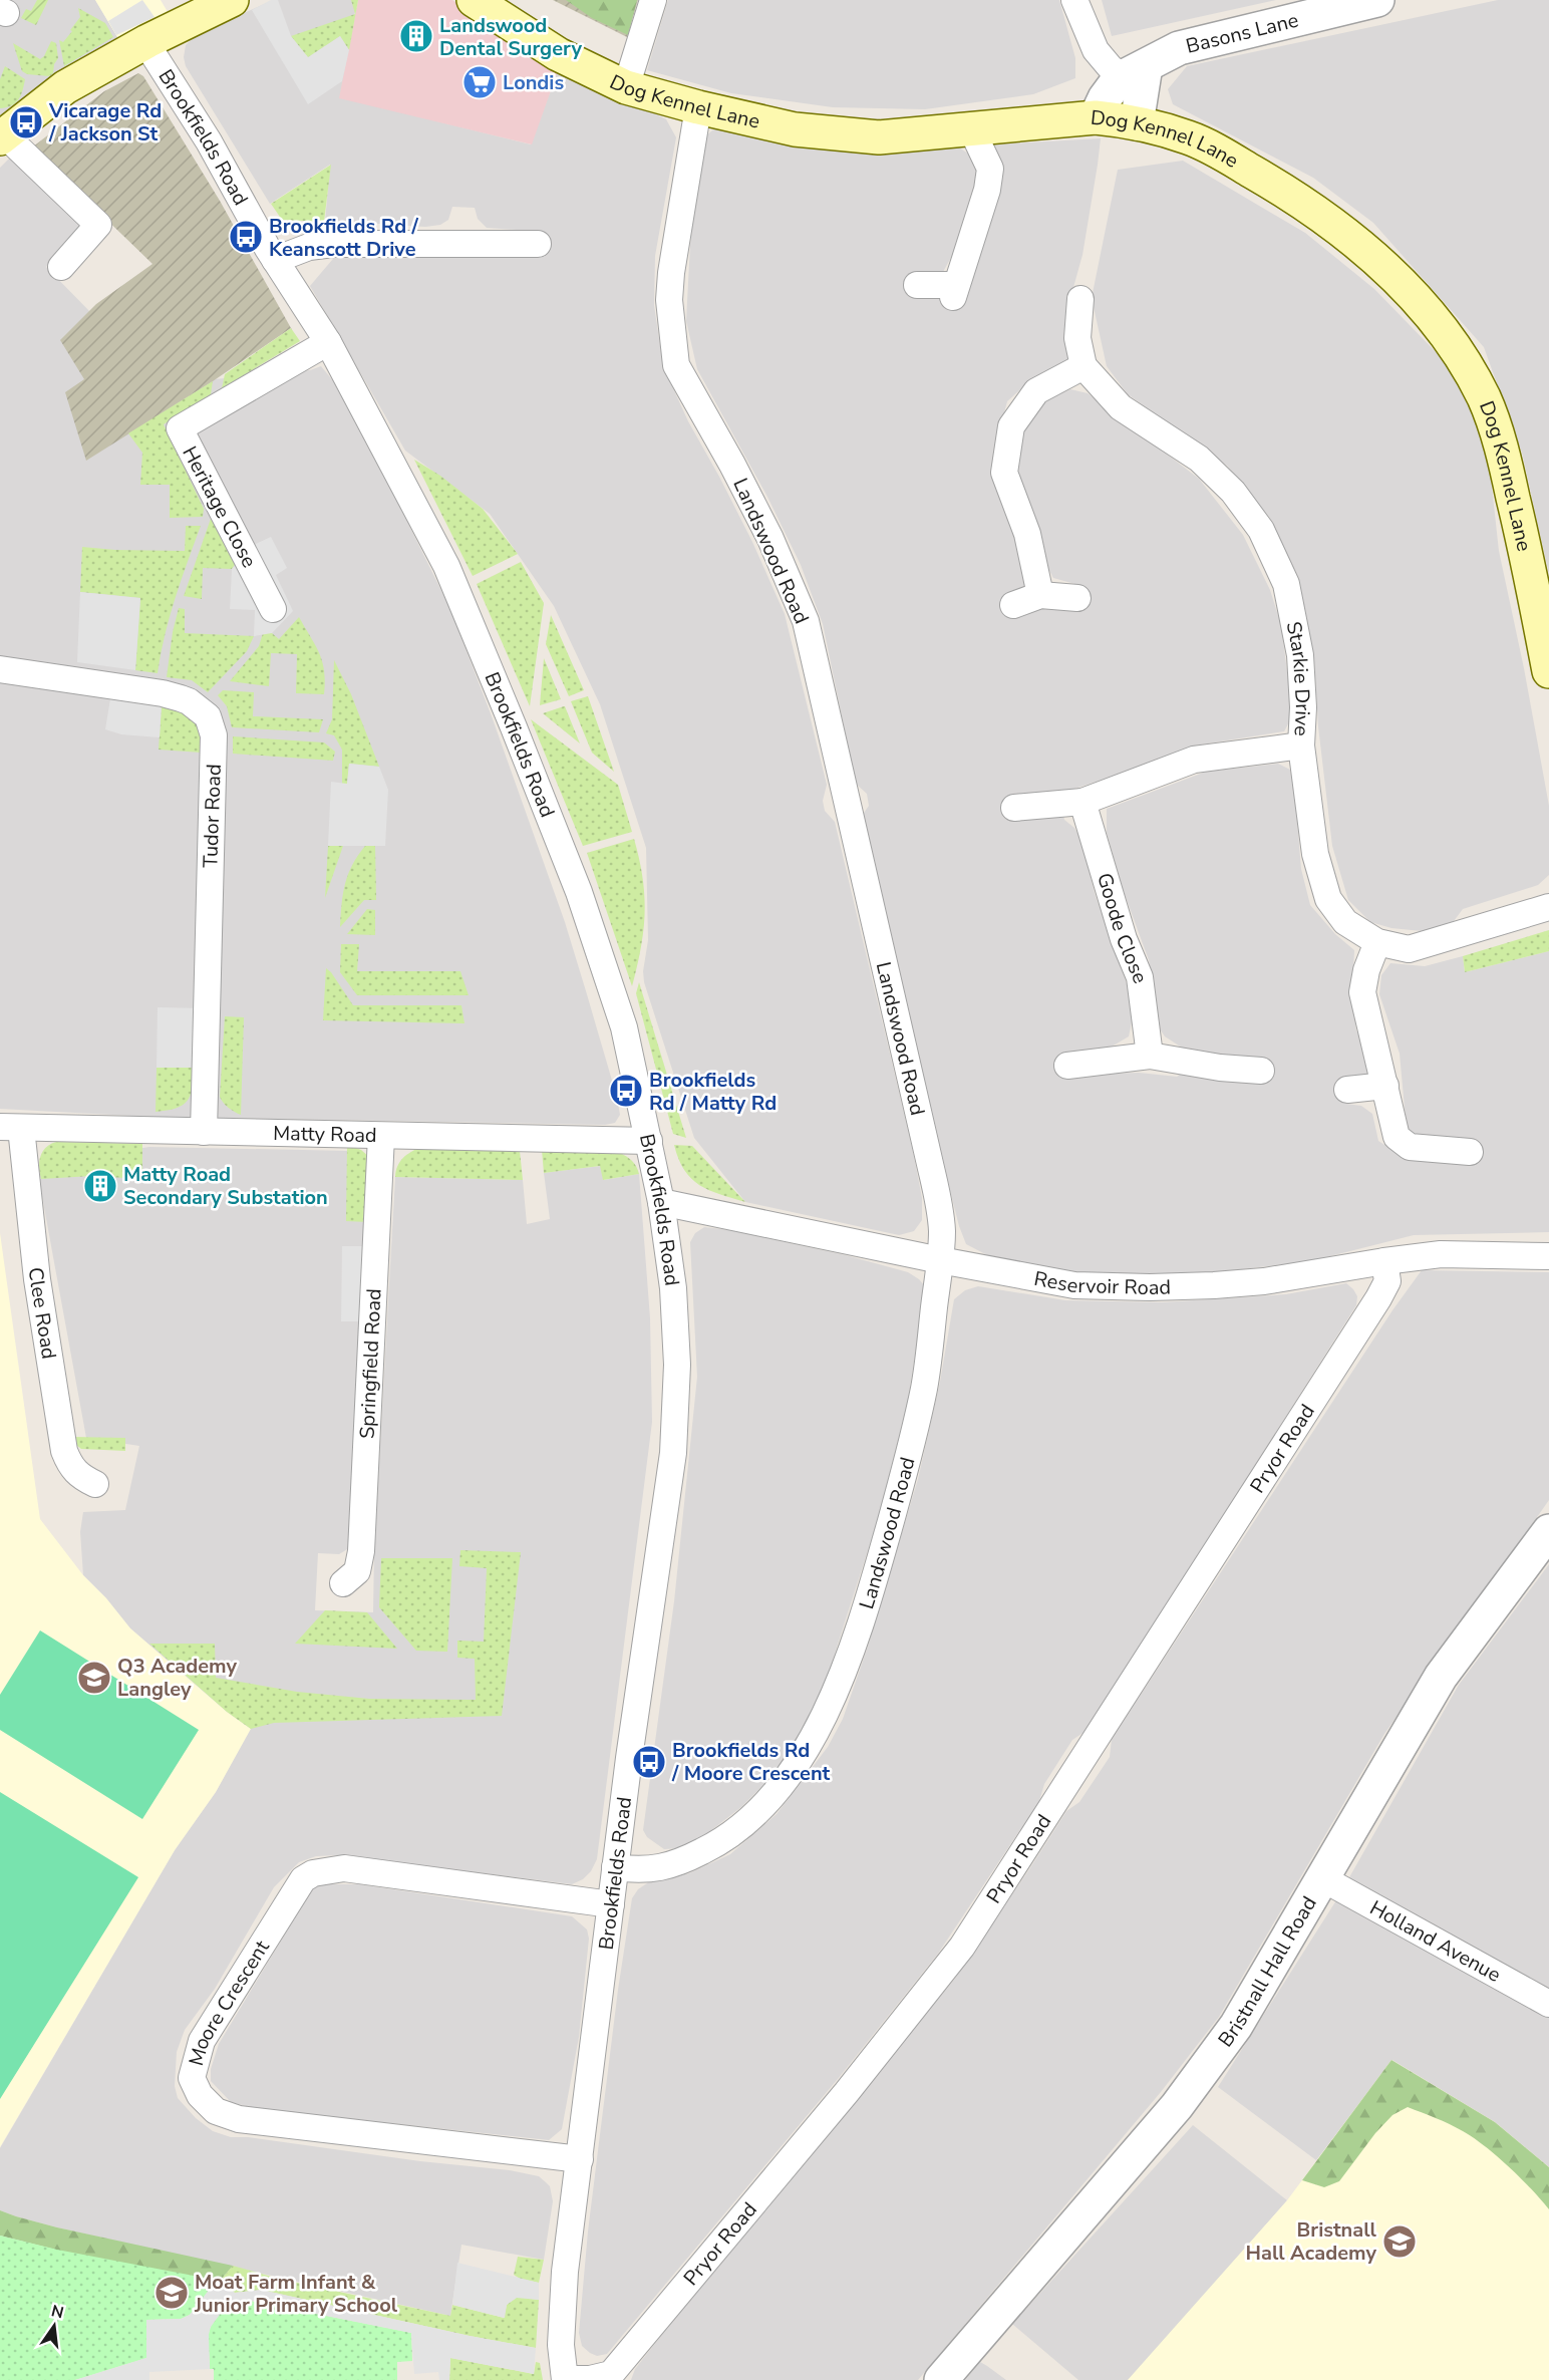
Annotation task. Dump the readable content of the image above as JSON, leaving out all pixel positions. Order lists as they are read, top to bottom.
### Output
{
  "streets": {
    "main road": ["Dog Kennel Lane"],
    "street": [
      "Basons Lane",
      "Brookfields Road",
      "Heritage Close",
      "Landswood Road",
      "Starkie Drive",
      "Tudor Road",
      "Goode Close",
      "Matty Road",
      "Reservoir Road",
      "Clee Road",
      "Springfield Road",
      "Pryor Road",
      "Holland Avenue",
      "Bristnall Hall Road",
      "Moore Crescent"
    ]
  },
  "crossings": [
    ["Basons Lane", "Dog Kennel Lane"],
    ["Dog Kennel Lane", "Landswood Road"],
    ["Brookfields Road", "Heritage Close"],
    ["Brookfields Road", "Landswood Road"],
    ["Brookfields Road", "Matty Road"],
    ["Brookfields Road", "Reservoir Road"],
    ["Brookfields Road", "Pryor Road"],
    ["Brookfields Road", "Moore Crescent"],
    ["Landswood Road", "Reservoir Road"],
    ["Tudor Road", "Matty Road"],
    ["Matty Road", "Clee Road"],
    ["Matty Road", "Springfield Road"],
    ["Reservoir Road", "Pryor Road"],
    ["Holland Avenue", "Bristnall Hall Road"]
  ],
  "places": {
    "building": ["Landswood Dental Surgery", "Matty Road Secondary Substation"],
    "supermarket": ["Londis"],
    "bus stop": [
      "Vicarage Rd / Jackson St",
      "Brookfields Rd / Keanscott Drive",
      "Brookfields Rd / Matty Rd",
      "Brookfields Rd / Moore Crescent"
    ],
    "school or university": ["Q3 Academy Langley", "Bristnall Hall Academy", "Moat Farm Infant & Junior Primary School"]
  },
  "north": "top"
}
